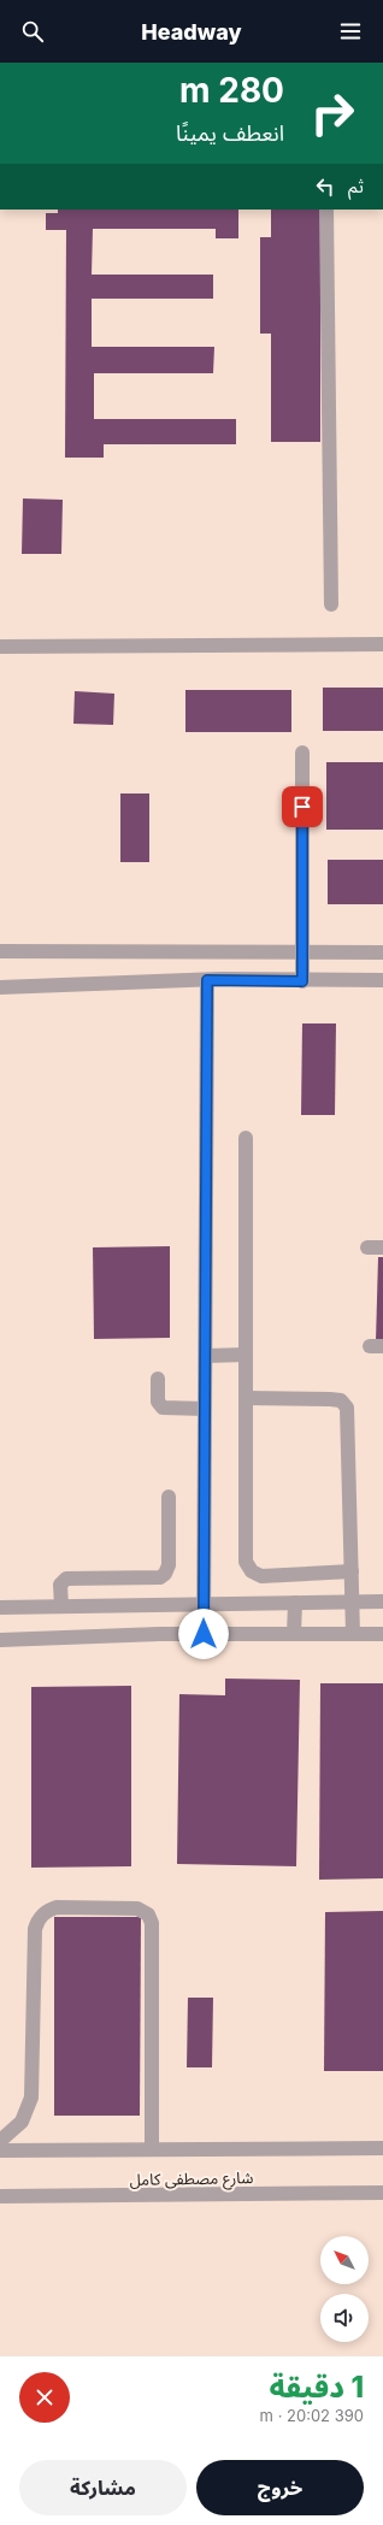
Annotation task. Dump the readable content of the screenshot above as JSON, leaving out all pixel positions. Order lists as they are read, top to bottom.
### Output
{
  "streets": {
    "street": ["شارع مصطفى كامل"]
  },
  "north": "top left",
  "page": {
    "header": "Headway",
    "turn": ["280 m", "انعطف يمينًا"],
    "then": "ثم",
    "heading": ["1 دقيقة", "390 m · 20:02"],
    "buttons": ["خروج", "مشاركة"]
  }
}
